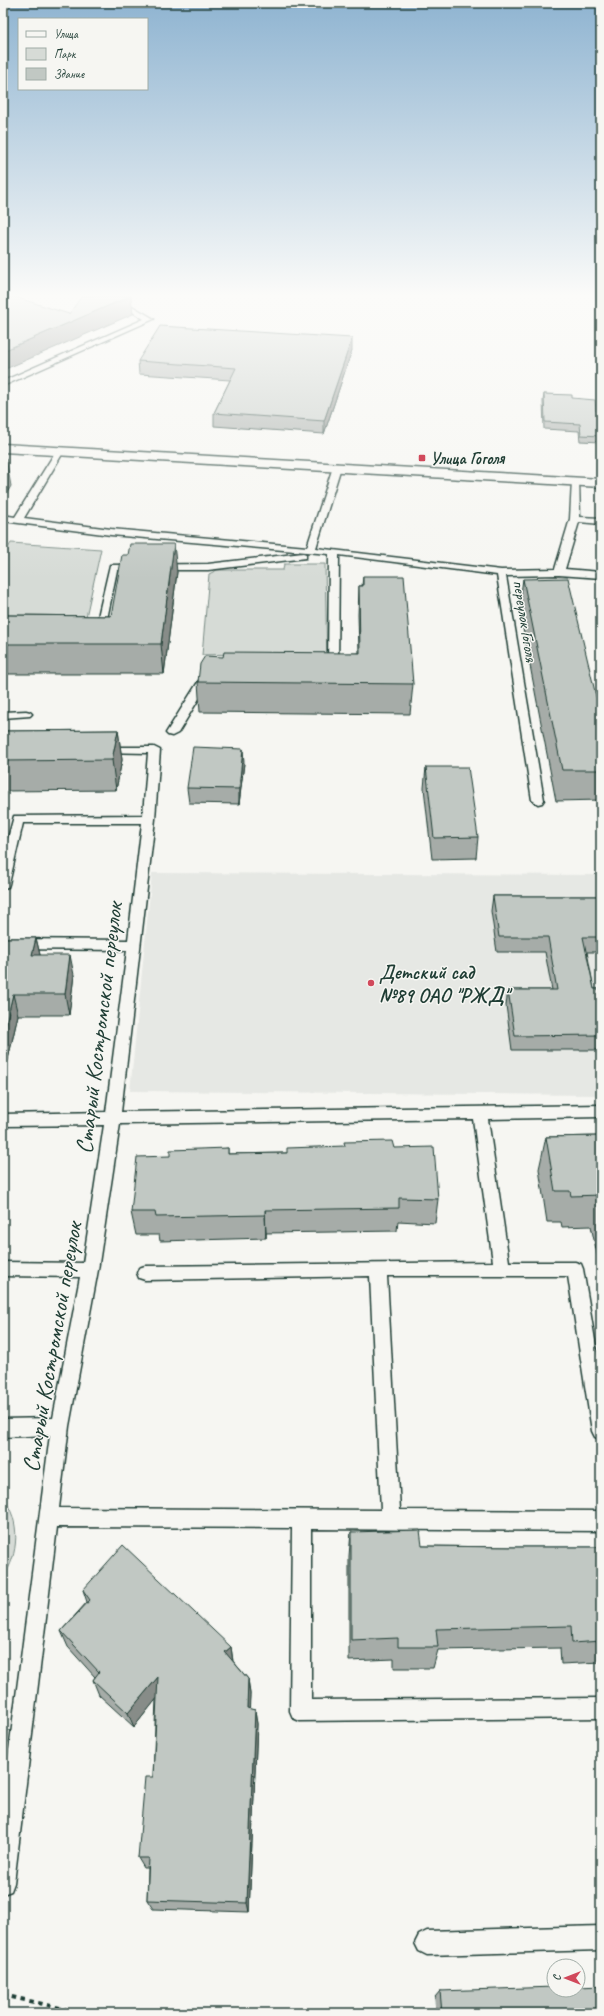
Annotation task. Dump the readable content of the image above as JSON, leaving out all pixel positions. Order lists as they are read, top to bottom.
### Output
{
  "streets": {
    "lane": ["переулок Гоголя", "Старый Костромской переулок"]
  },
  "places": {
    "transit": ["Улица Гоголя"],
    "other": ["Детский сад №89 ОАО \"РЖД\""]
  },
  "legend": ["Улица", "Парк", "Здание"],
  "north": "left"
}
